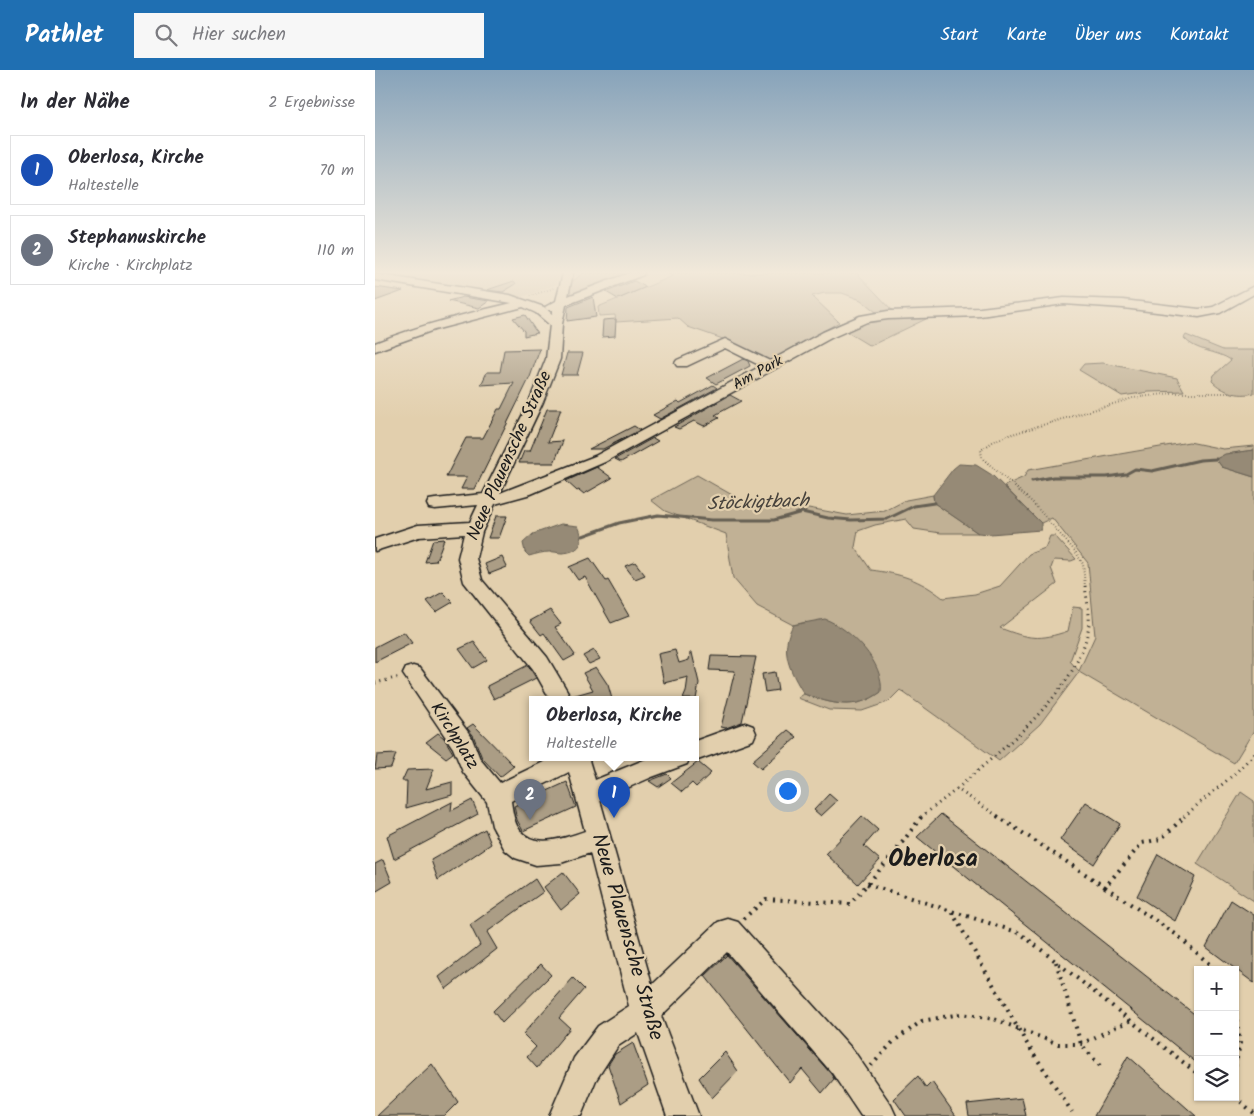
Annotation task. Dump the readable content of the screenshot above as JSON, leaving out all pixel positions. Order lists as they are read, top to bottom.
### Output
{
  "streets": {
    "street": ["Am Park", "Neue Plauensche Straße", "Kirchplatz"]
  },
  "crossings": [
    ["Am Park", "Neue Plauensche Straße"]
  ],
  "districts": ["Oberlosa"],
  "water": ["Stöckigtbach"],
  "page": {
    "header": "Pathlet",
    "search": "Hier suchen",
    "nav": [
      "Start",
      "Karte",
      "Über uns",
      "Kontakt"
    ],
    "heading": ["In der Nähe", "2 Ergebnisse"],
    "list": [
      {
        "mark": "1",
        "name": "Oberlosa, Kirche",
        "note": "Haltestelle",
        "value": "70 m"
      },
      {
        "mark": "2",
        "name": "Stephanuskirche",
        "note": "Kirche · Kirchplatz",
        "value": "110 m"
      }
    ],
    "popup": ["Oberlosa, Kirche", "Haltestelle"],
    "pins": ["1", "2"],
    "map_buttons": ["+", "−"]
  }
}
